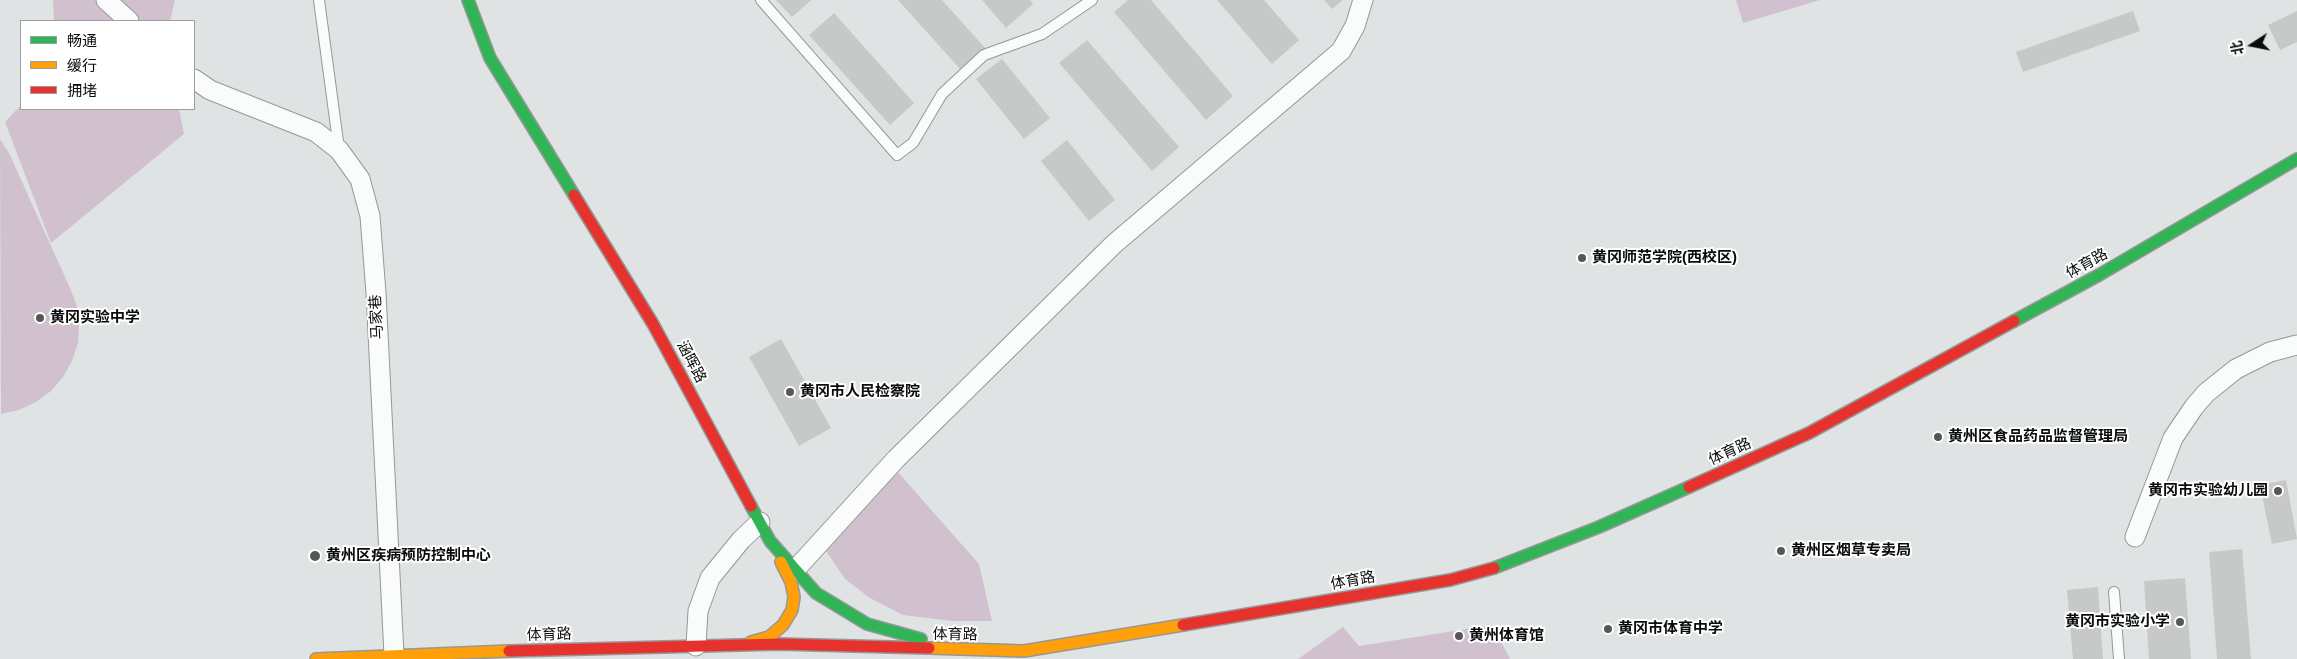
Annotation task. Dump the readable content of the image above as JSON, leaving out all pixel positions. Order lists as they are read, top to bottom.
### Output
{
  "streets": {
    "street": ["体育路", "马家巷", "涵晖路"]
  },
  "crossings": [
    ["体育路", "马家巷"],
    ["体育路", "涵晖路"]
  ],
  "places": [
    "黄冈师范学院(西校区)",
    "黄冈实验中学",
    "黄冈市人民检察院",
    "黄州区食品药品监督管理局",
    "黄冈市实验幼儿园",
    "黄州区烟草专卖局",
    "黄州区疾病预防控制中心",
    "黄冈市实验小学",
    "黄冈市体育中学",
    "黄州体育馆"
  ],
  "legend": ["畅通", "缓行", "拥堵"],
  "north": "left"
}
